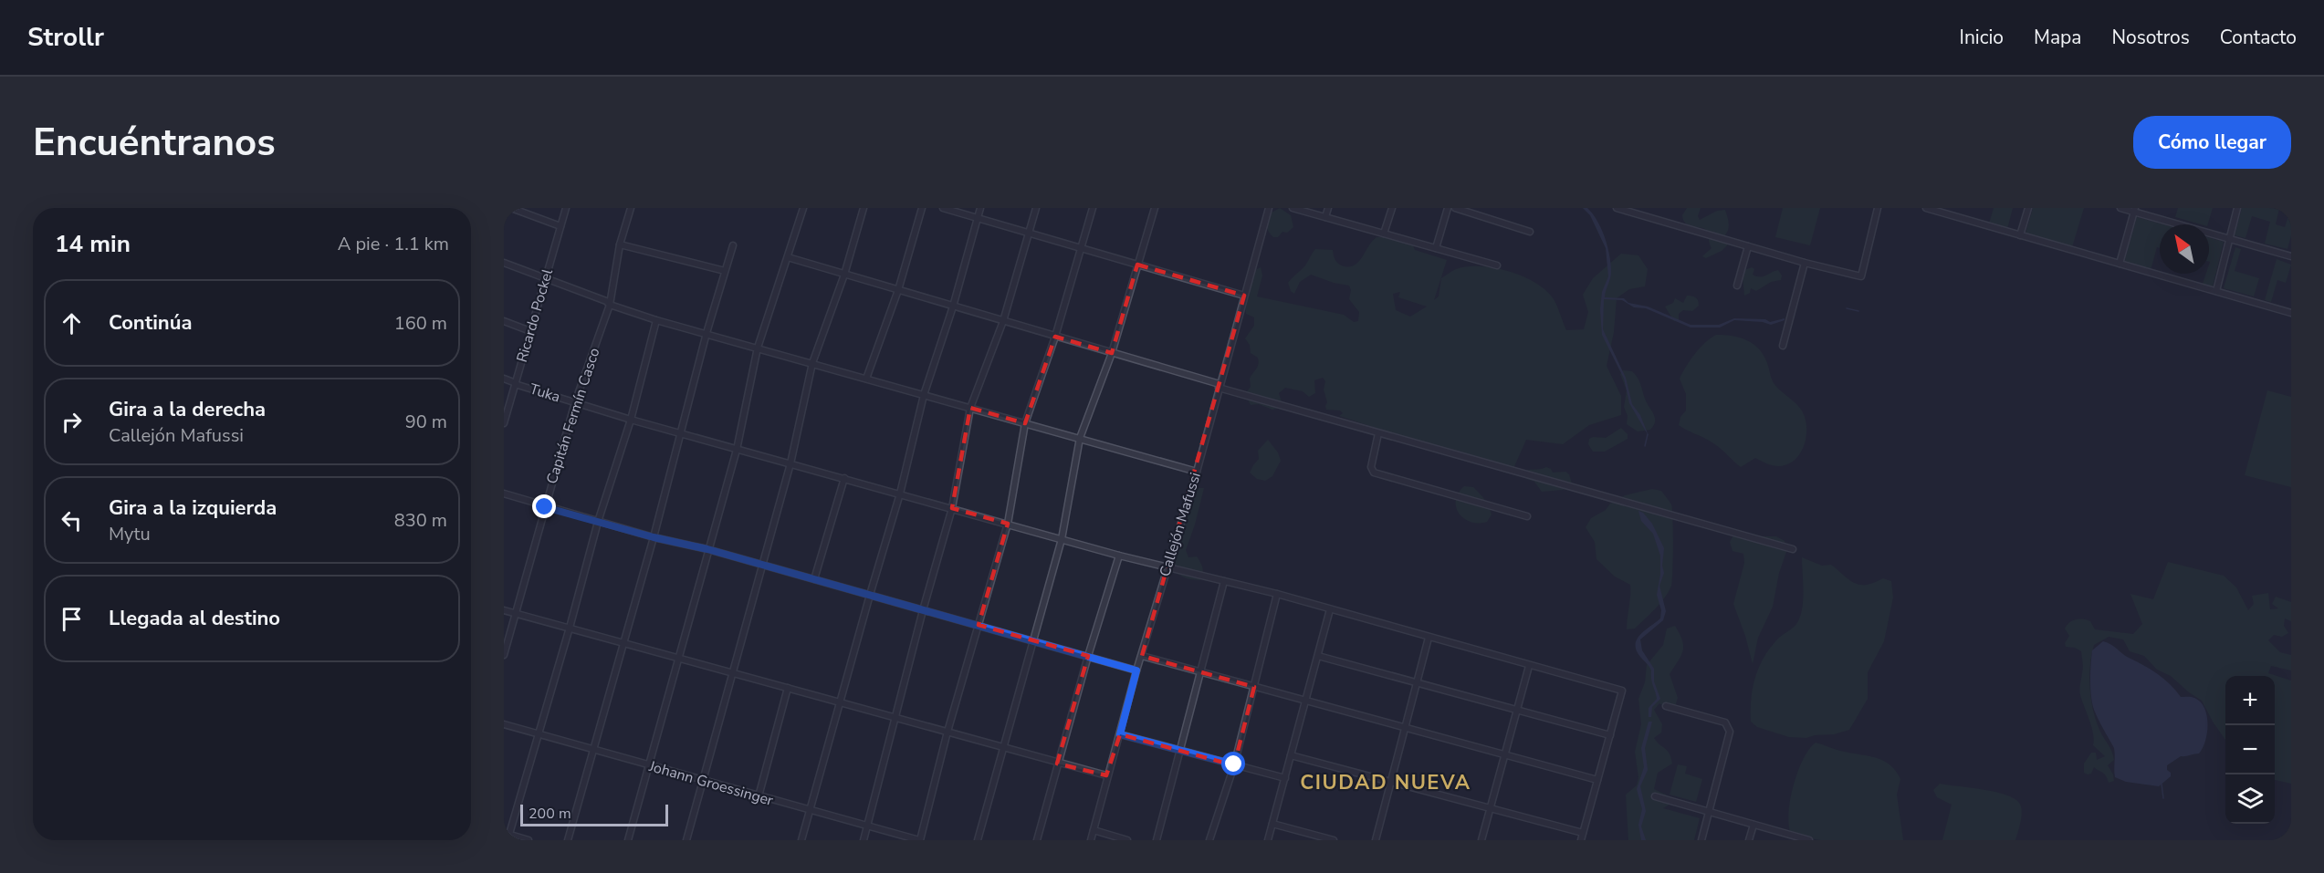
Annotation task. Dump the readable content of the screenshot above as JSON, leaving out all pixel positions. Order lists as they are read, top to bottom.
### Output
{
  "streets": {
    "street": [
      "Ricardo Pockel",
      "Tuka",
      "Capitán Fermín Casco",
      "Callejón Mafussi",
      "Johann Groessinger"
    ]
  },
  "crossings": [
    ["Ricardo Pockel", "Tuka"],
    ["Tuka", "Capitán Fermín Casco"],
    ["Tuka", "Callejón Mafussi"]
  ],
  "districts": ["CIUDAD NUEVA"],
  "scale_bar": "200 m",
  "north": "top left",
  "page": {
    "header": "Strollr",
    "nav": [
      "Inicio",
      "Mapa",
      "Nosotros",
      "Contacto"
    ],
    "buttons": "Cómo llegar",
    "title": "Encuéntranos",
    "heading": ["14 min", "A pie · 1.1 km"],
    "list": [
      ["Continúa", "160 m"],
      ["Gira a la derecha", "Callejón Mafussi", "90 m"],
      ["Gira a la izquierda", "Mytu", "830 m"],
      "Llegada al destino"
    ],
    "map_buttons": ["+", "−"],
    "scale": "200 m"
  }
}
